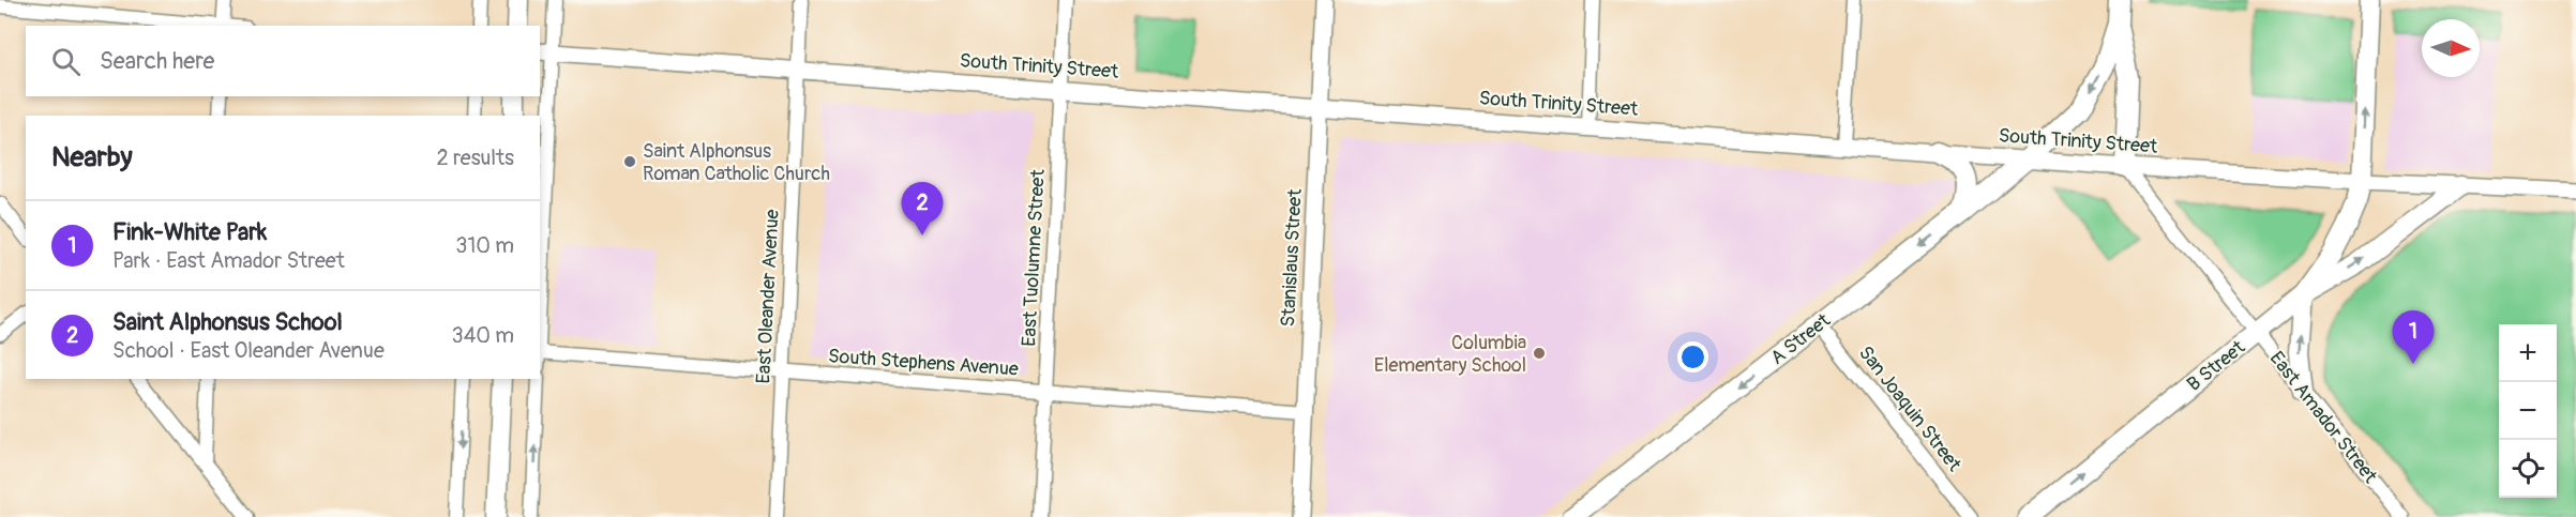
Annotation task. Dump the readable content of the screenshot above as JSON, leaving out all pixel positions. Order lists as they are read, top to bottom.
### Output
{
  "streets": {
    "main road": ["A Street", "B Street"],
    "street": [
      "South Trinity Street",
      "East Tuolumne Street",
      "Stanislaus Street",
      "East Oleander Avenue",
      "South Stephens Avenue",
      "San Joaquin Street",
      "East Amador Street"
    ]
  },
  "crossings": [
    ["South Trinity Street", "East Tuolumne Street"],
    ["South Trinity Street", "Stanislaus Street"],
    ["South Trinity Street", "East Oleander Avenue"],
    ["South Trinity Street", "A Street"],
    ["South Trinity Street", "B Street"],
    ["South Trinity Street", "East Amador Street"],
    ["East Tuolumne Street", "South Stephens Avenue"],
    ["Stanislaus Street", "South Stephens Avenue"],
    ["East Oleander Avenue", "South Stephens Avenue"],
    ["A Street", "San Joaquin Street"],
    ["B Street", "East Amador Street"]
  ],
  "one_way": ["A Street", "B Street"],
  "places": ["Saint Alphonsus Roman Catholic Church", "Columbia Elementary School"],
  "north": "right",
  "page": {
    "search": "Search here",
    "heading": ["Nearby", "2 results"],
    "pins": ["2", "1"],
    "list": [
      {
        "mark": "1",
        "name": "Fink-White Park",
        "note": "Park · East Amador Street",
        "value": "310 m"
      },
      {
        "mark": "2",
        "name": "Saint Alphonsus School",
        "note": "School · East Oleander Avenue",
        "value": "340 m"
      }
    ],
    "map_buttons": ["+", "−"]
  }
}
